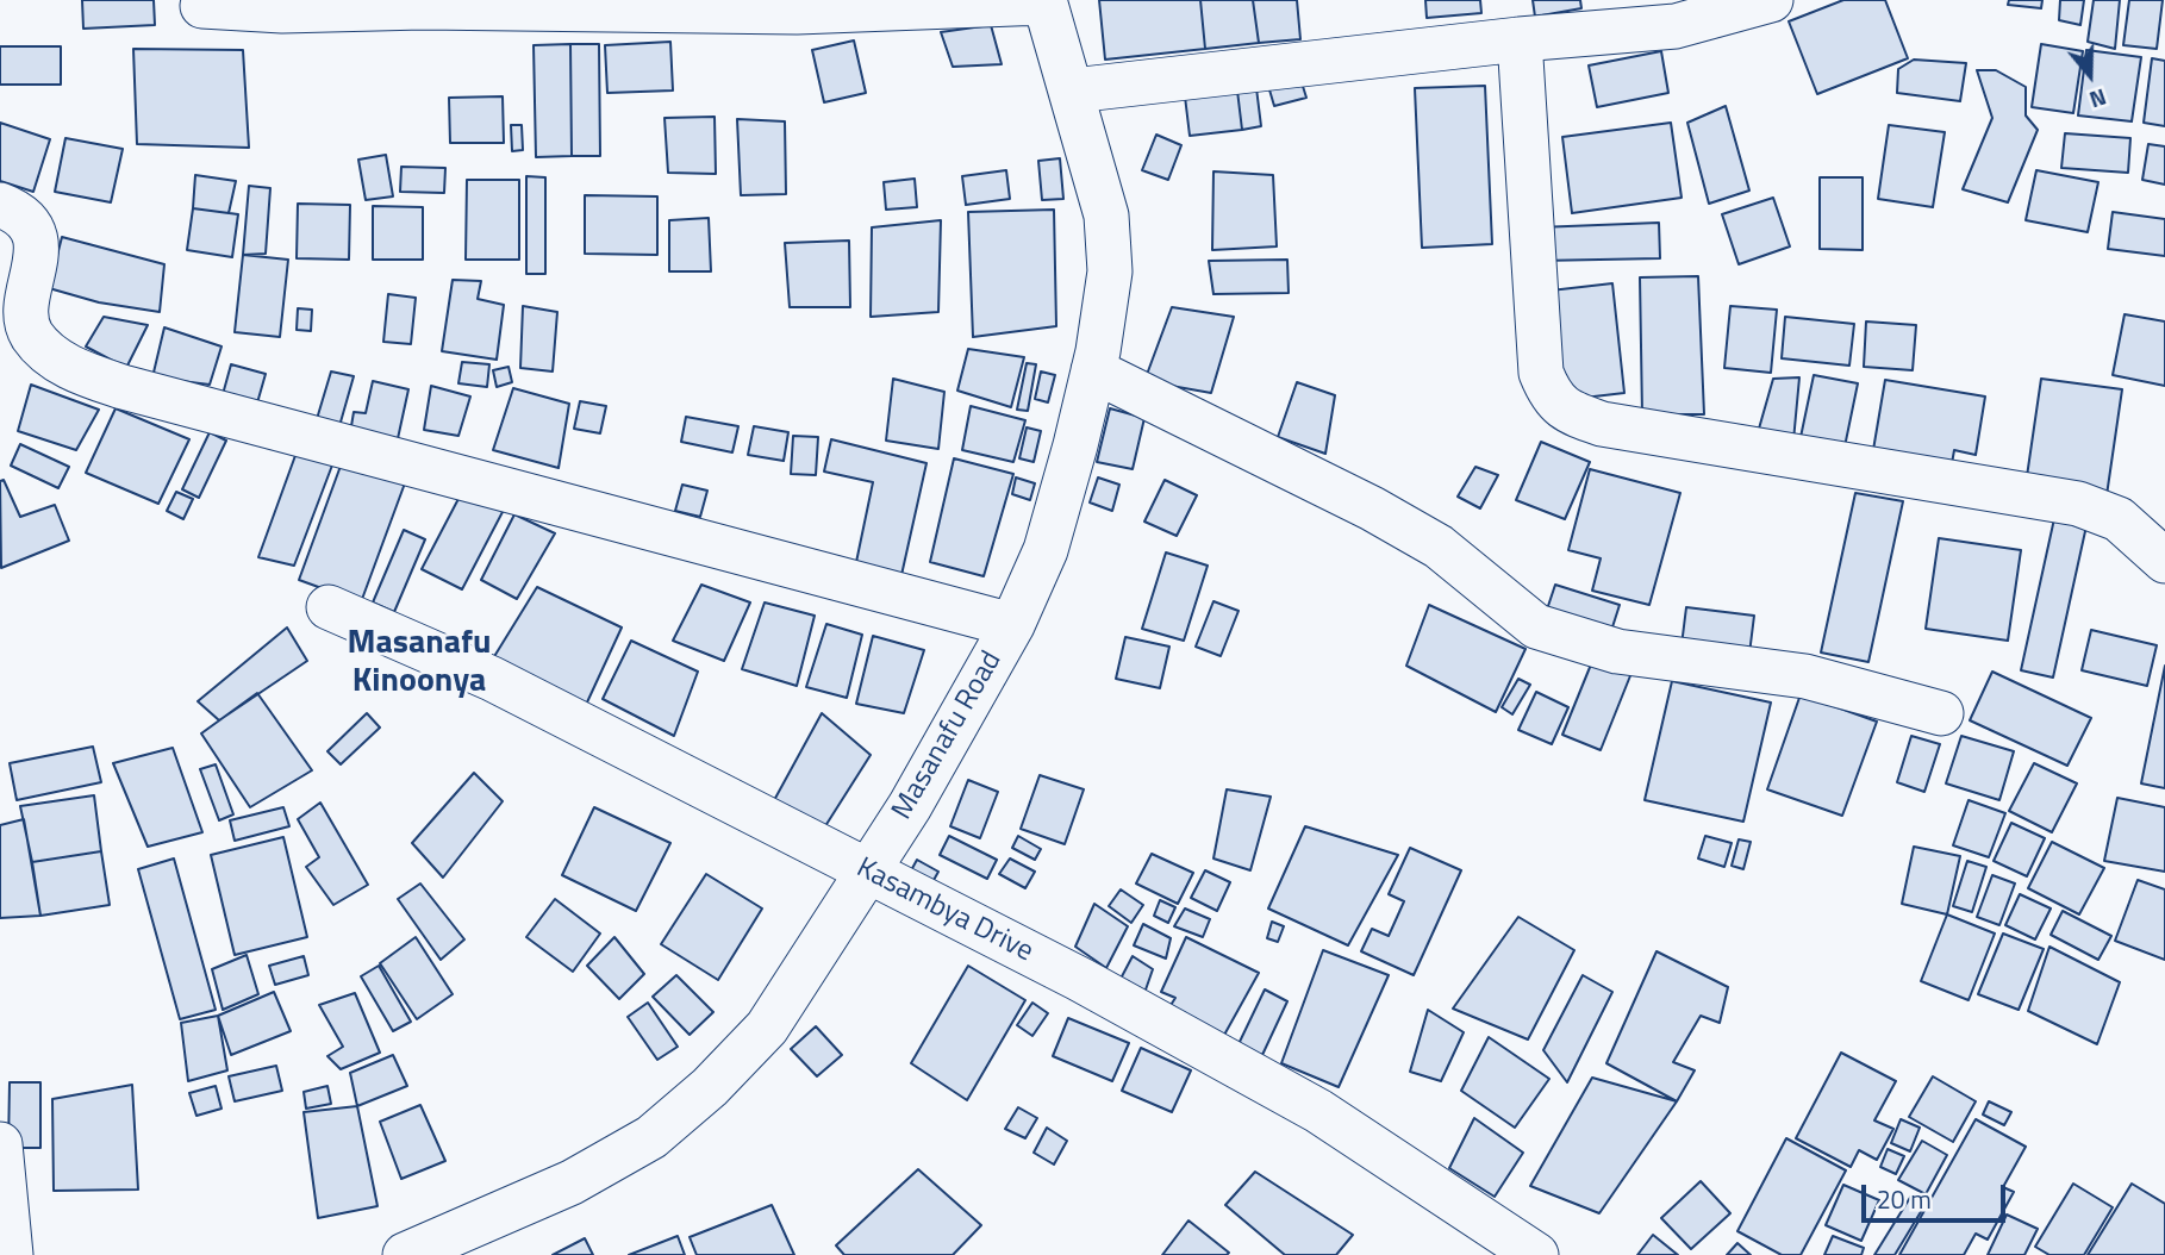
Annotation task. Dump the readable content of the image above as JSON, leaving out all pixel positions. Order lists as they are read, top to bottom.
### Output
{
  "streets": {
    "street": ["Masanafu Road", "Kasambya Drive"]
  },
  "crossings": [
    ["Masanafu Road", "Kasambya Drive"]
  ],
  "districts": ["Masanafu Kinoonya"],
  "scale_bar": "20 m",
  "north": "bottom"
}
